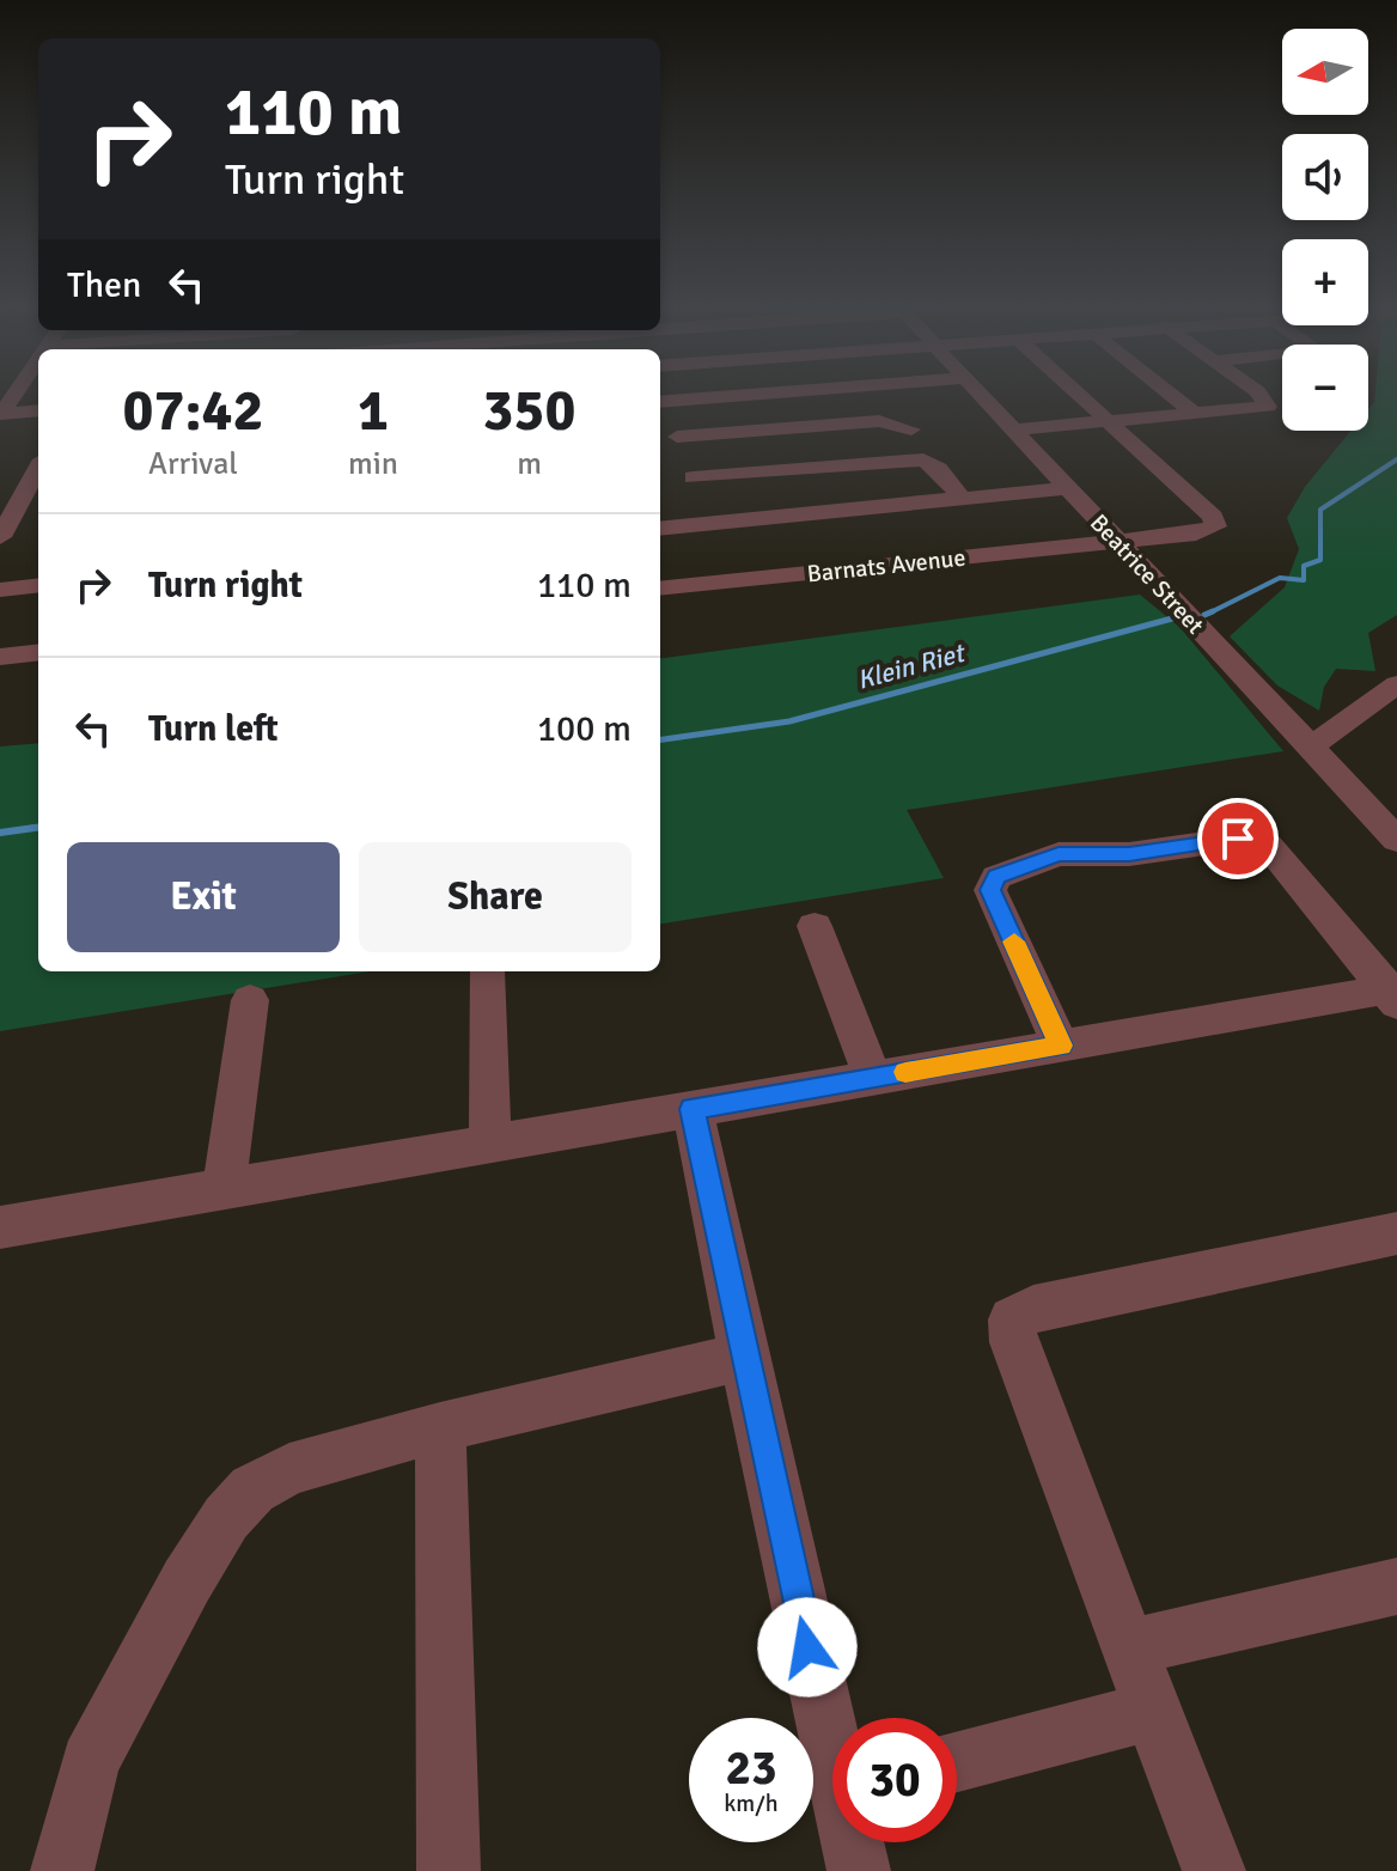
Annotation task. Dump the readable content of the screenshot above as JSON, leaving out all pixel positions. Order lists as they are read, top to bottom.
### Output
{
  "streets": {
    "street": ["Barnats Avenue", "Beatrice Street"]
  },
  "crossings": [
    ["Barnats Avenue", "Beatrice Street"]
  ],
  "water": ["Klein Riet"],
  "north": "left",
  "page": {
    "map_buttons": ["+", "−"],
    "turn": ["110 m", "Turn right"],
    "then": "Then",
    "eta": [
      "07:42",
      "Arrival",
      "1",
      "min",
      "350",
      "m"
    ],
    "list": [
      {
        "name": "Turn right",
        "value": "110 m"
      },
      {
        "name": "Turn left",
        "value": "100 m"
      }
    ],
    "buttons": ["Exit", "Share"],
    "speed": "23 km/h",
    "limit": "30"
  }
}
